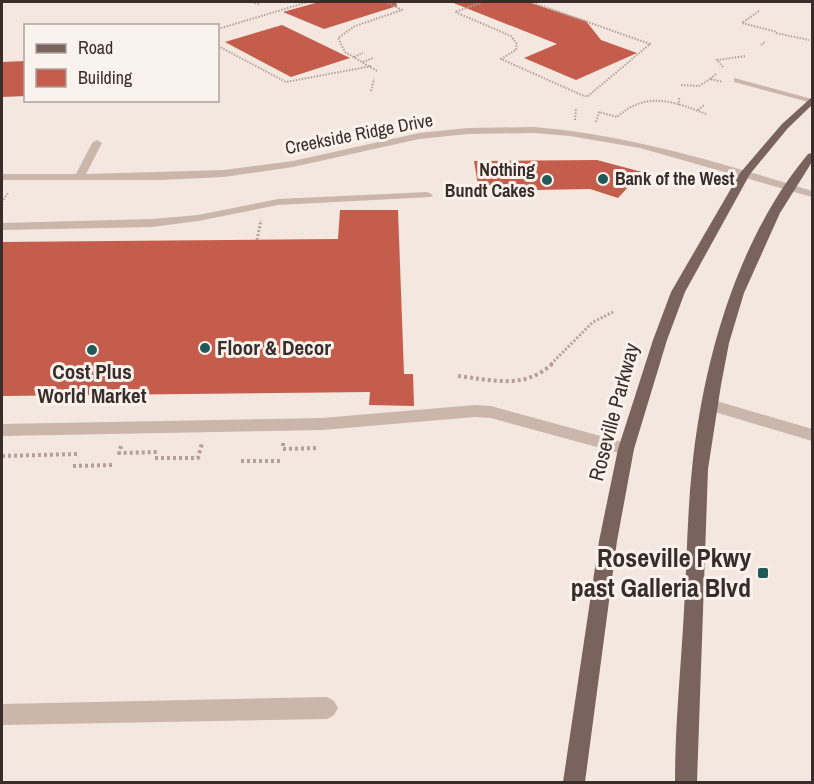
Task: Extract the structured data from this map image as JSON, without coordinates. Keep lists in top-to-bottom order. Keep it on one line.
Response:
{"streets":{"main road":["Roseville Parkway"],"street":["Creekside Ridge Drive"]},"crossings":[["Creekside Ridge Drive","Roseville Parkway"]],"places":{"other":["Bank of the West","Nothing Bundt Cakes","Floor & Decor","Cost Plus World Market"],"transit":["Roseville Pkwy past Galleria Blvd"]},"legend":["Road","Building"]}
